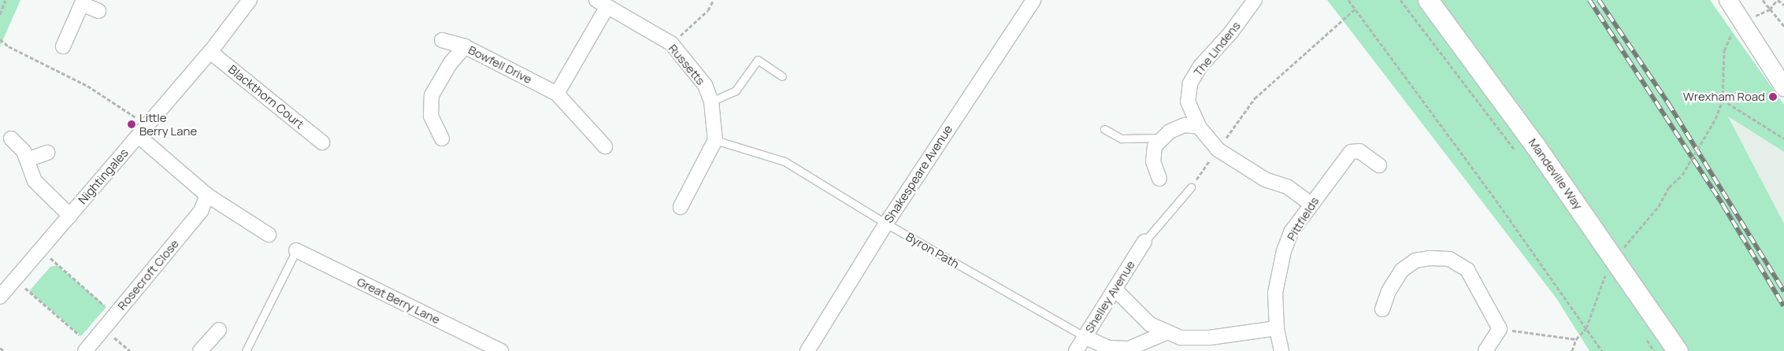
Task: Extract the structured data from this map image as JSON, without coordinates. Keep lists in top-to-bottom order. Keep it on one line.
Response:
{"streets":{"main road":["Mandeville Way"],"street":["The Lindens","Bowfell Drive","Russetts","Blackthorn Court","Shakespeare Avenue","Nightingales","Pittfields","Rosecroft Close","Shelley Avenue","Great Berry Lane"],"lane":["Byron Path"]},"crossings":[["The Lindens","Pittfields"],["Russetts","Byron Path"],["Blackthorn Court","Nightingales"],["Shakespeare Avenue","Byron Path"],["Byron Path","Shelley Avenue"]],"places":["Wrexham Road","Little Berry Lane"]}
